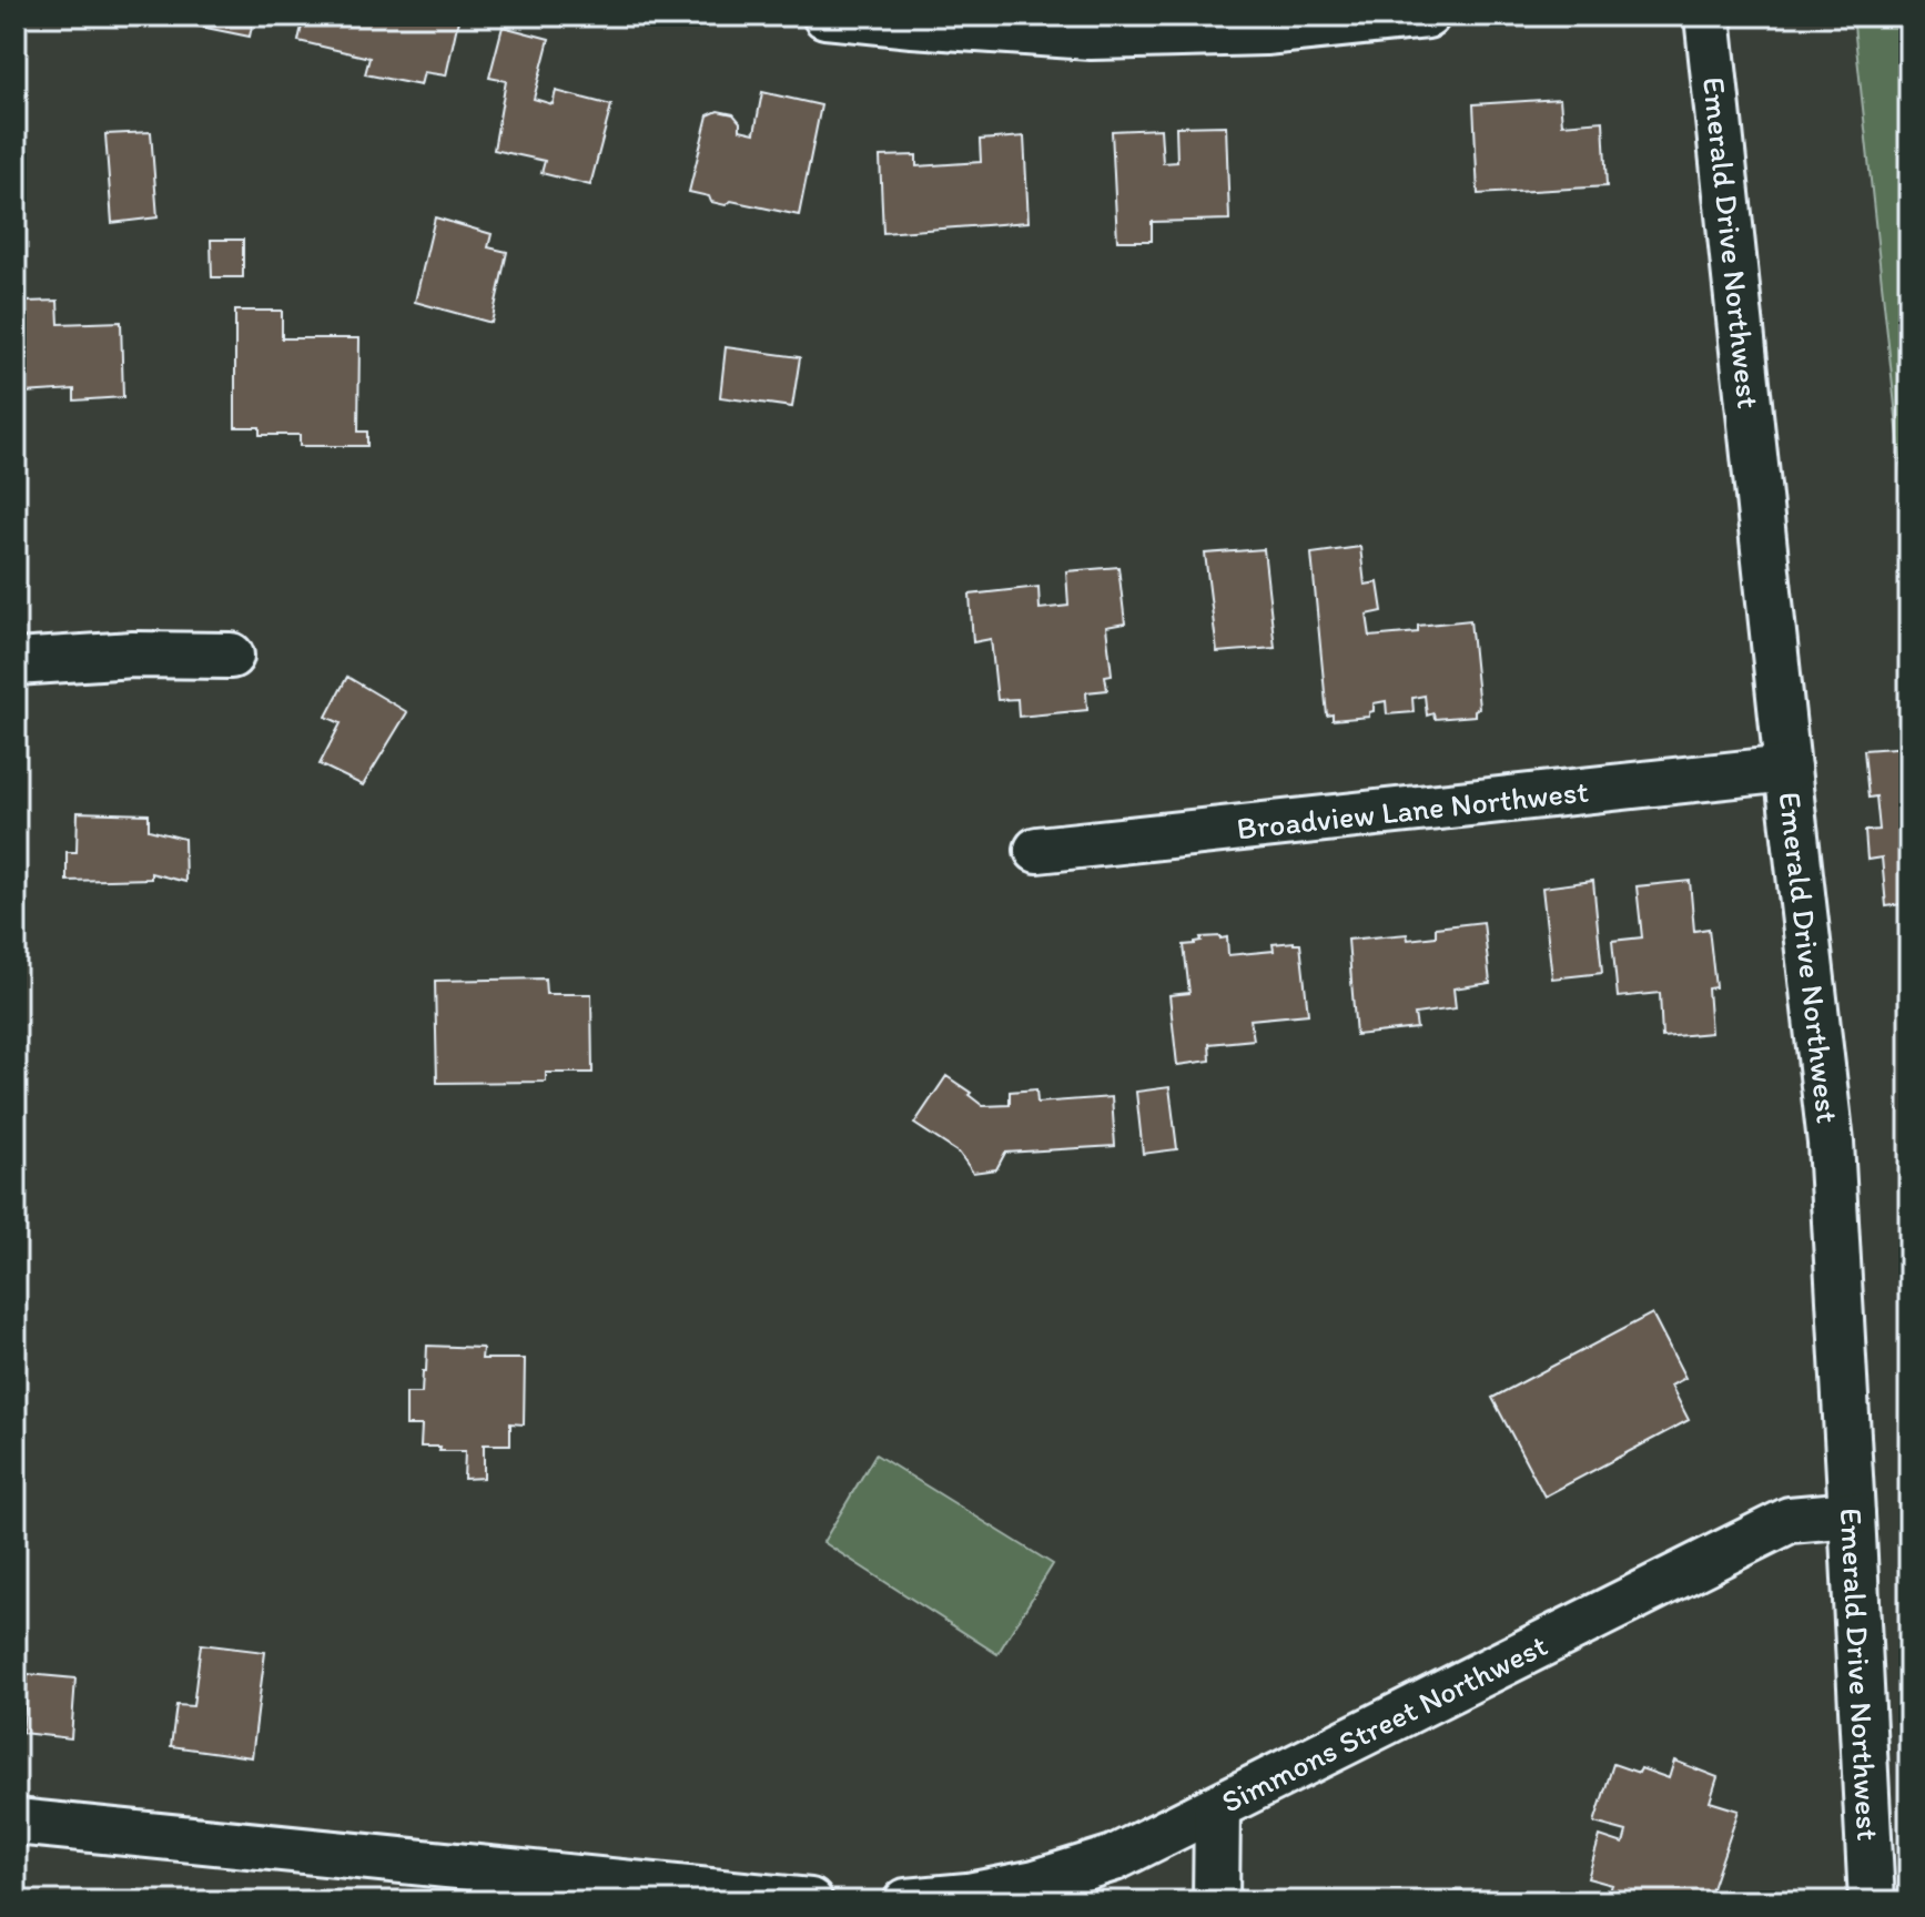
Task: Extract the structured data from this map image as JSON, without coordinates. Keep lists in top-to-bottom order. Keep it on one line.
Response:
{"streets":{"street":["Emerald Drive Northwest","Broadview Lane Northwest","Simmons Street Northwest"]},"crossings":[["Emerald Drive Northwest","Broadview Lane Northwest"],["Emerald Drive Northwest","Simmons Street Northwest"]]}
